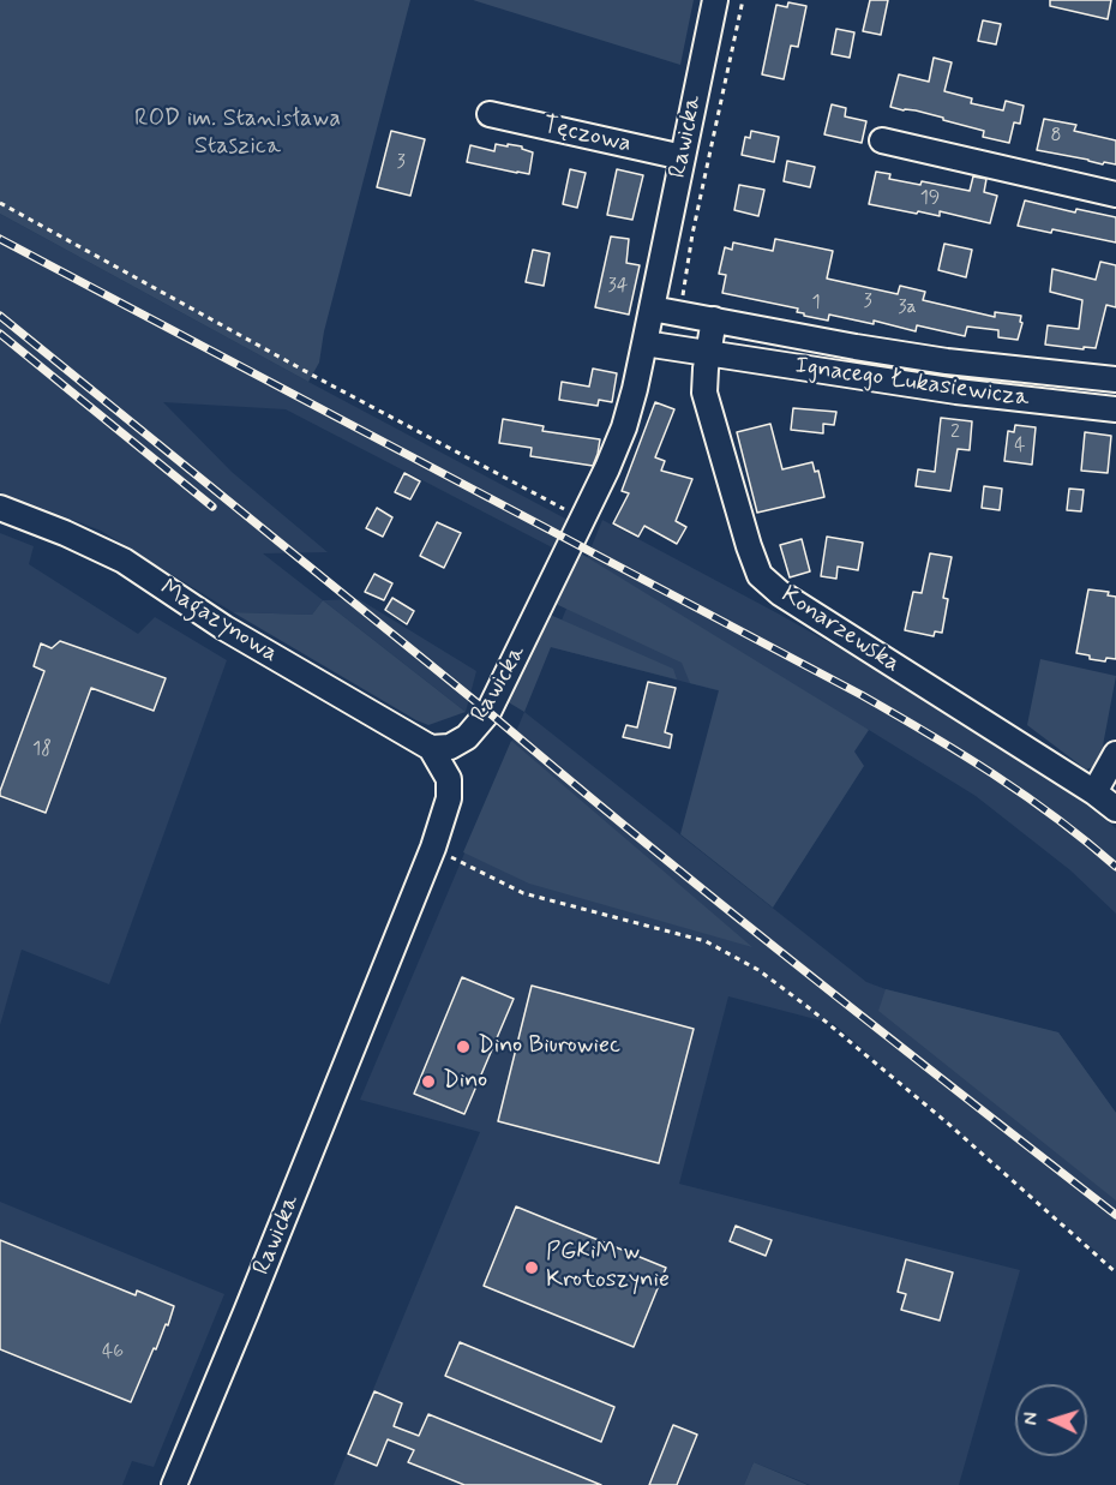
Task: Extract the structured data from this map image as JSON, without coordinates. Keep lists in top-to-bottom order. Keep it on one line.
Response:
{"streets":{"street":["Tęczowa","Rawicka","Ignacego Łukasiewicza","Magazynowa","Konarzewska"]},"crossings":[["Tęczowa","Rawicka"],["Rawicka","Ignacego Łukasiewicza"],["Rawicka","Magazynowa"],["Ignacego Łukasiewicza","Konarzewska"]],"parks":["ROD im. Stanisława Staszica"],"places":["Dino Biurowiec","Dino","PGKiM w Krotoszynie"],"house_numbers":["8","3","19","34","3","1","3a","2","4","18","46"],"north":"left"}
